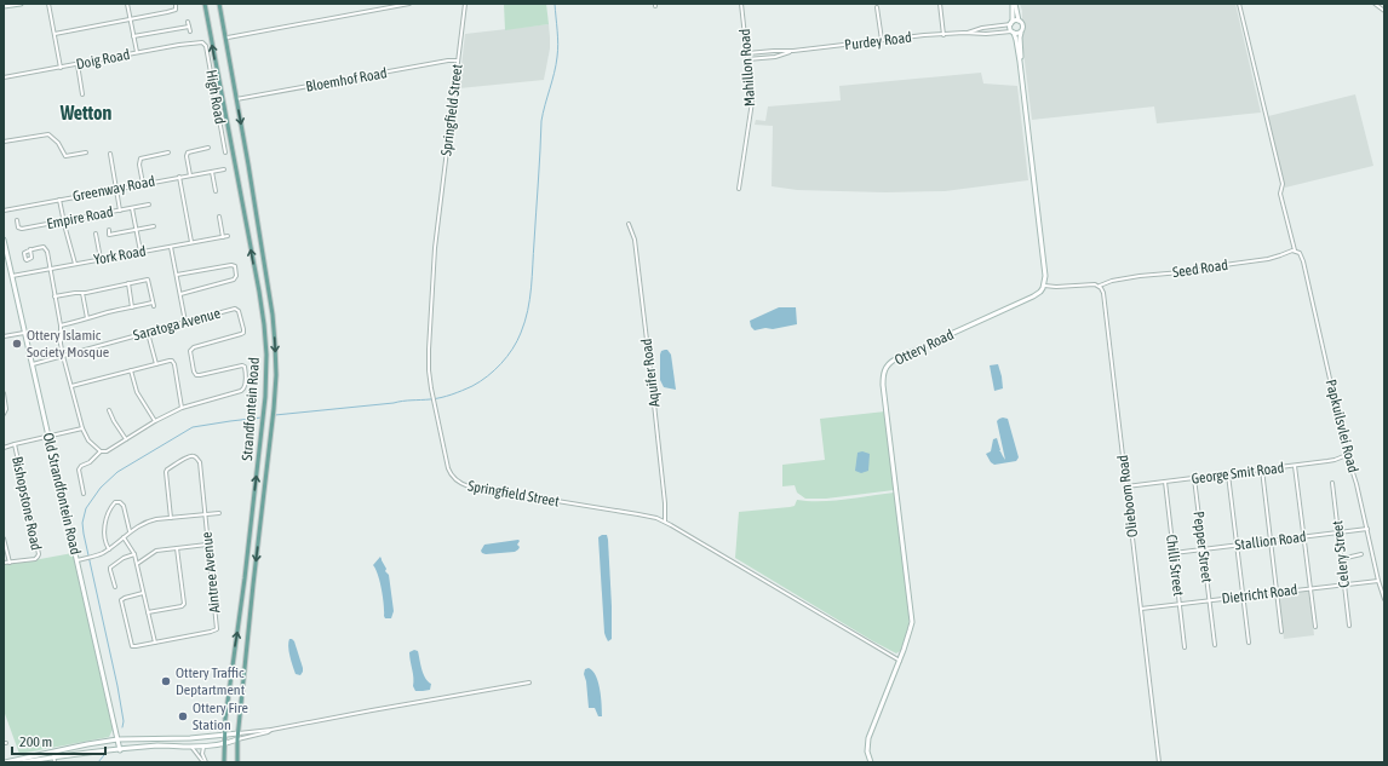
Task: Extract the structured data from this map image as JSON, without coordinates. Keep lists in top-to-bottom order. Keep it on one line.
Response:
{"streets":{"main road":["Strandfontein Road"],"street":["Purdey Road","Doig Road","Mahillon Road","Bloemhof Road","High Road","Springfield Street","Greenway Road","Empire Road","York Road","Seed Road","Saratoga Avenue","Ottery Road","Aquifer Road","Papkuilsvlei Road","George Smit Road","Old Strandfontein Road","Olieboom Road","Bishopstone Road","Stallion Road","Pepper Street","Celery Street","Chilli Street","Aintree Avenue","Dietricht Road"]},"crossings":[["Purdey Road","Mahillon Road"],["Doig Road","High Road"],["Bloemhof Road","Springfield Street"],["Bloemhof Road","Strandfontein Road"],["Springfield Street","Ottery Road"],["Springfield Street","Aquifer Road"],["York Road","Old Strandfontein Road"],["Seed Road","Papkuilsvlei Road"],["Seed Road","Olieboom Road"],["Saratoga Avenue","Old Strandfontein Road"],["Papkuilsvlei Road","George Smit Road"],["Papkuilsvlei Road","Stallion Road"],["Papkuilsvlei Road","Dietricht Road"],["George Smit Road","Olieboom Road"],["George Smit Road","Pepper Street"],["George Smit Road","Chilli Street"],["Olieboom Road","Dietricht Road"],["Stallion Road","Pepper Street"],["Stallion Road","Celery Street"],["Stallion Road","Chilli Street"],["Pepper Street","Dietricht Road"],["Celery Street","Dietricht Road"],["Chilli Street","Dietricht Road"]],"districts":["Wetton"],"places":["Ottery Islamic Society Mosque","Ottery Traffic Deptartment","Ottery Fire Station"],"scale_bar":"200 m"}
